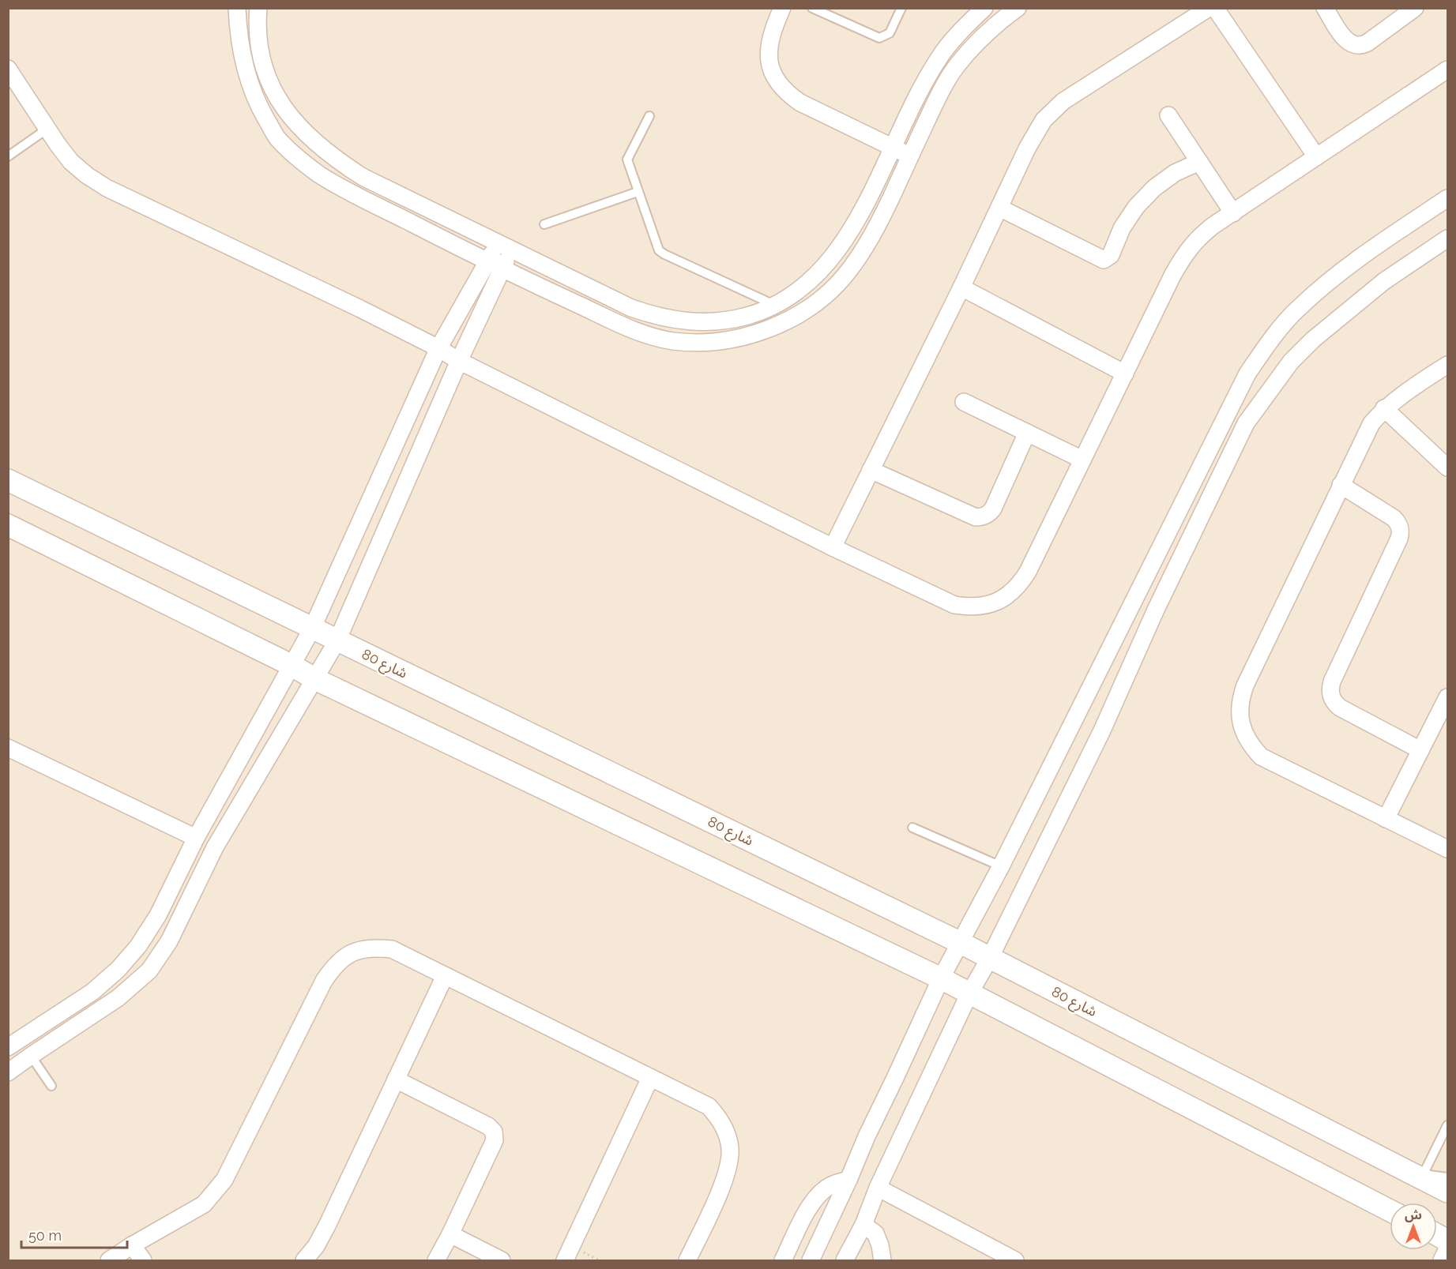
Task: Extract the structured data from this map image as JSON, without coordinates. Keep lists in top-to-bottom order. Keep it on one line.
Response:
{"streets":{"street":["شارع 80"]},"scale_bar":"50 m","north":"top"}
